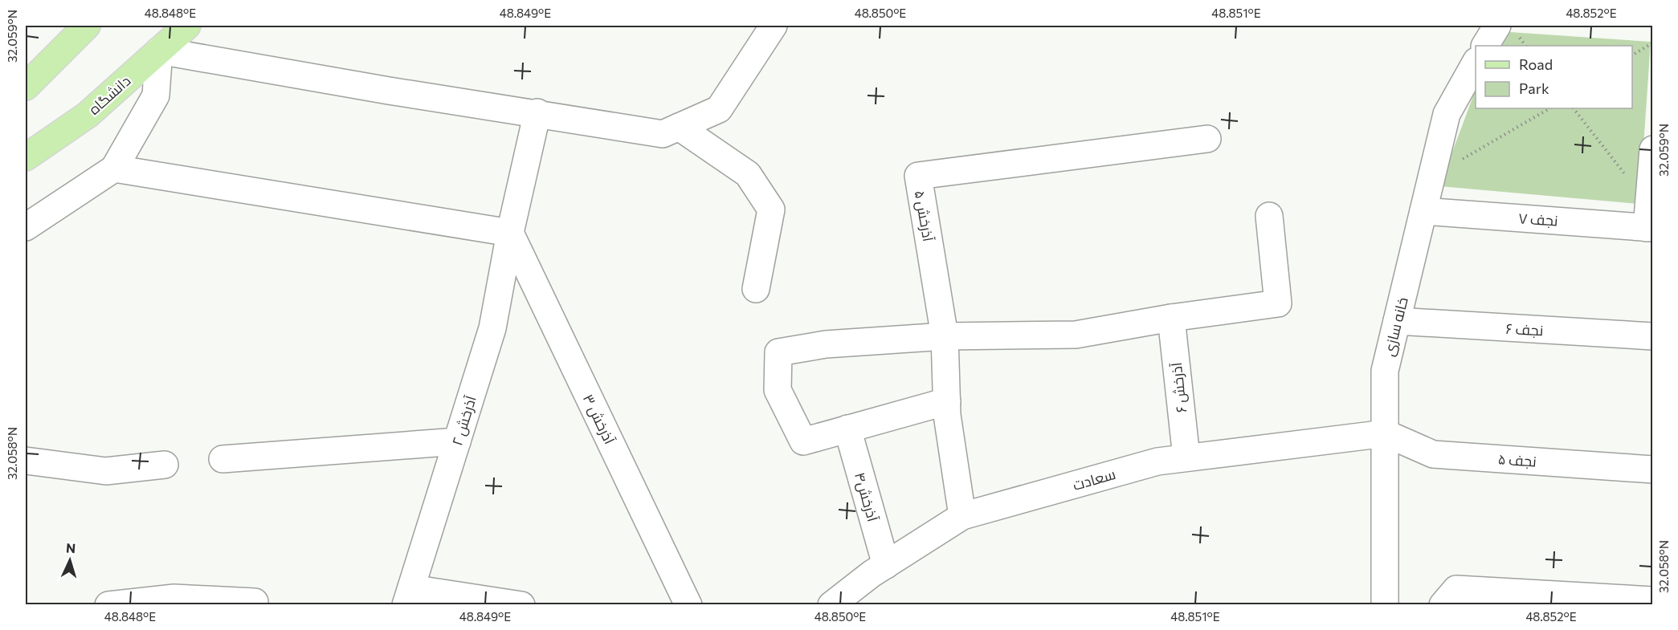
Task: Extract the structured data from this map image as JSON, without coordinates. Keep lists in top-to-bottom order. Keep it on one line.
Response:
{"streets":{"main road":["دانشگاه"],"street":["آذرخش ۵","نجف ۷","خانه سازی","نجف ۶","آذرخش ۶","آذرخش ۳","آذرخش ۲","نجف ۵","سعادت","آذرخش۴"]},"crossings":[["آذرخش ۵","سعادت"],["نجف ۷","خانه سازی"],["خانه سازی","نجف ۶"],["خانه سازی","نجف ۵"],["خانه سازی","سعادت"],["آذرخش ۶","سعادت"],["آذرخش ۳","آذرخش ۲"],["نجف ۵","سعادت"],["سعادت","آذرخش۴"]],"legend":["Road","Park"],"north":"top","coordinates":["48.848°E","48.849°E","48.850°E","48.851°E","48.852°E","32.059°N","32.058°N"]}
